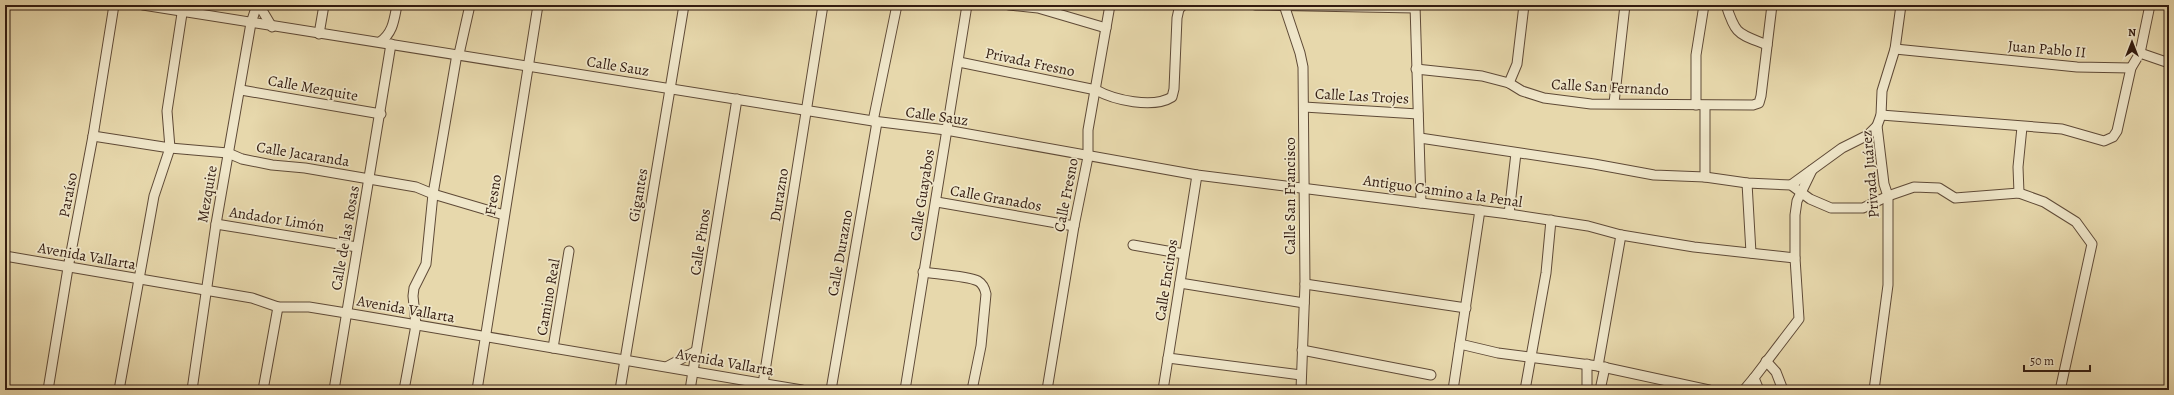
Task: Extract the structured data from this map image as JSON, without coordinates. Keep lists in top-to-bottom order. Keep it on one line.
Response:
{"streets":{"street":["Juan Pablo II","Privada Fresno","Calle Sauz","Calle San Fernando","Calle Mezquite","Calle Las Trojes","Calle Jacaranda","Privada Juárez","Antiguo Camino a la Penal","Mezquite","Paraíso","Fresno","Gigantes","Durazno","Calle Guayabos","Calle Fresno","Calle San Francisco","Calle Granados","Andador Limón","Calle de las Rosas","Calle Pinos","Calle Durazno","Avenida Vallarta","Calle Encinos","Camino Real"]},"crossings":[["Juan Pablo II","Privada Juárez"],["Privada Fresno","Calle Guayabos"],["Privada Fresno","Calle Fresno"],["Calle Sauz","Antiguo Camino a la Penal"],["Calle Sauz","Mezquite"],["Calle Sauz","Fresno"],["Calle Sauz","Gigantes"],["Calle Sauz","Durazno"],["Calle Sauz","Calle Guayabos"],["Calle Sauz","Calle Fresno"],["Calle Sauz","Calle de las Rosas"],["Calle Sauz","Calle Pinos"],["Calle Sauz","Calle Durazno"],["Calle Mezquite","Mezquite"],["Calle Mezquite","Calle de las Rosas"],["Calle Las Trojes","Calle San Francisco"],["Calle Jacaranda","Mezquite"],["Calle Jacaranda","Paraíso"],["Calle Jacaranda","Fresno"],["Calle Jacaranda","Calle de las Rosas"],["Antiguo Camino a la Penal","Calle Fresno"],["Antiguo Camino a la Penal","Calle San Francisco"],["Antiguo Camino a la Penal","Calle Encinos"],["Mezquite","Andador Limón"],["Mezquite","Avenida Vallarta"],["Paraíso","Avenida Vallarta"],["Fresno","Avenida Vallarta"],["Gigantes","Avenida Vallarta"],["Durazno","Avenida Vallarta"],["Calle Guayabos","Calle Granados"],["Calle Fresno","Calle Granados"],["Andador Limón","Calle de las Rosas"],["Calle de las Rosas","Avenida Vallarta"],["Calle Pinos","Avenida Vallarta"],["Avenida Vallarta","Camino Real"]],"scale_bar":"50 m","north":"top"}
